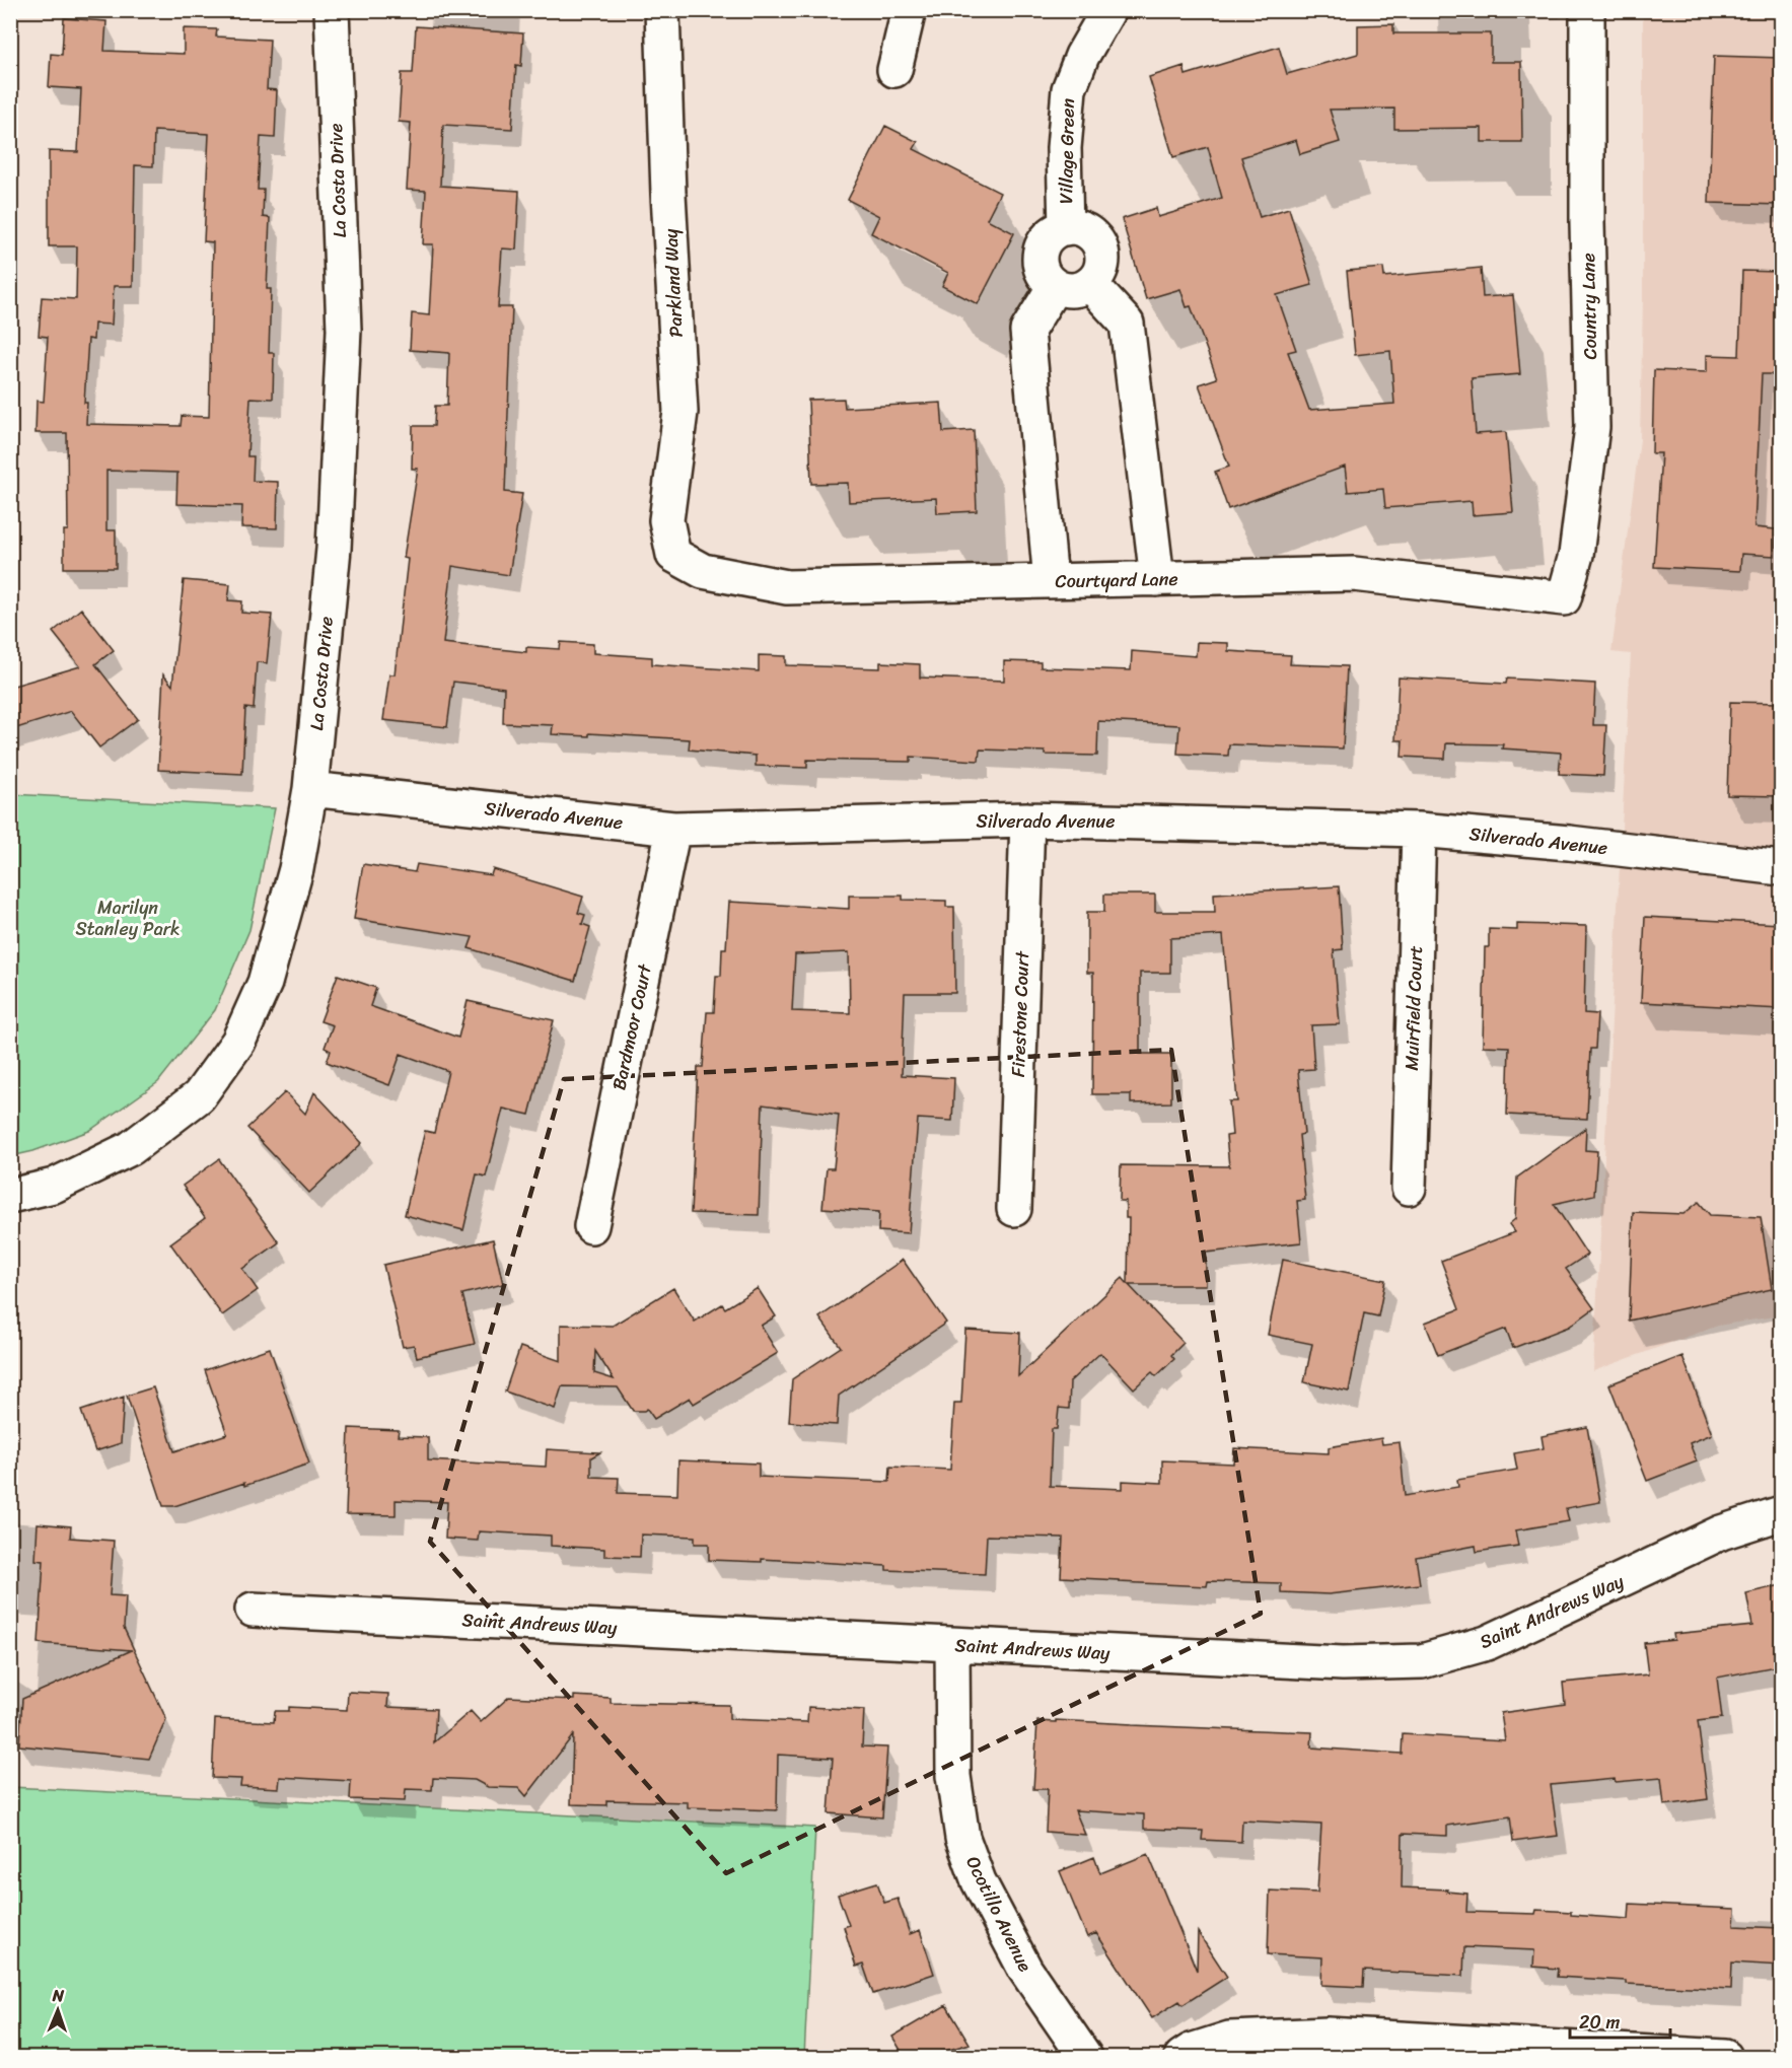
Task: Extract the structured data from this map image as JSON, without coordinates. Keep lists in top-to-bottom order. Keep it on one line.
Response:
{"streets":{"street":["Village Green","La Costa Drive","Parkland Way","Country Lane","Courtyard Lane","Silverado Avenue","Muirfield Court","Firestone Court","Bardmoor Court","Saint Andrews Way","Ocotillo Avenue"]},"crossings":[["La Costa Drive","Silverado Avenue"],["Parkland Way","Courtyard Lane"],["Country Lane","Courtyard Lane"],["Silverado Avenue","Muirfield Court"],["Silverado Avenue","Firestone Court"],["Silverado Avenue","Bardmoor Court"],["Saint Andrews Way","Ocotillo Avenue"]],"parks":["Marilyn Stanley Park"],"scale_bar":"20 m","north":"top"}
